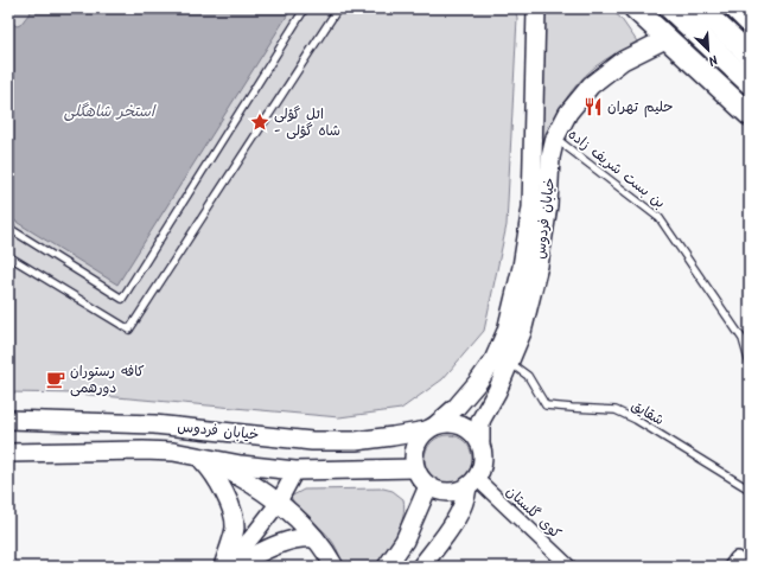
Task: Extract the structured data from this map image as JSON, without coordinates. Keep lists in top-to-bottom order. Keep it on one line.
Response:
{"streets":{"main road":["خیابان فردوس"],"street":["کوی گلستان"],"lane":["بن بست شریف زاده","شقایق"]},"crossings":[["بن بست شریف زاده","خیابان فردوس"],["خیابان فردوس","شقایق"],["خیابان فردوس","کوی گلستان"]],"water":["استخر شاهگلی"],"places":{"restaurant":["حلیم تهران"],"place":["ائل گؤلی - شاه گؤلی"],"cafe":["کافه رستوران دورهمی"]},"north":"bottom right"}
